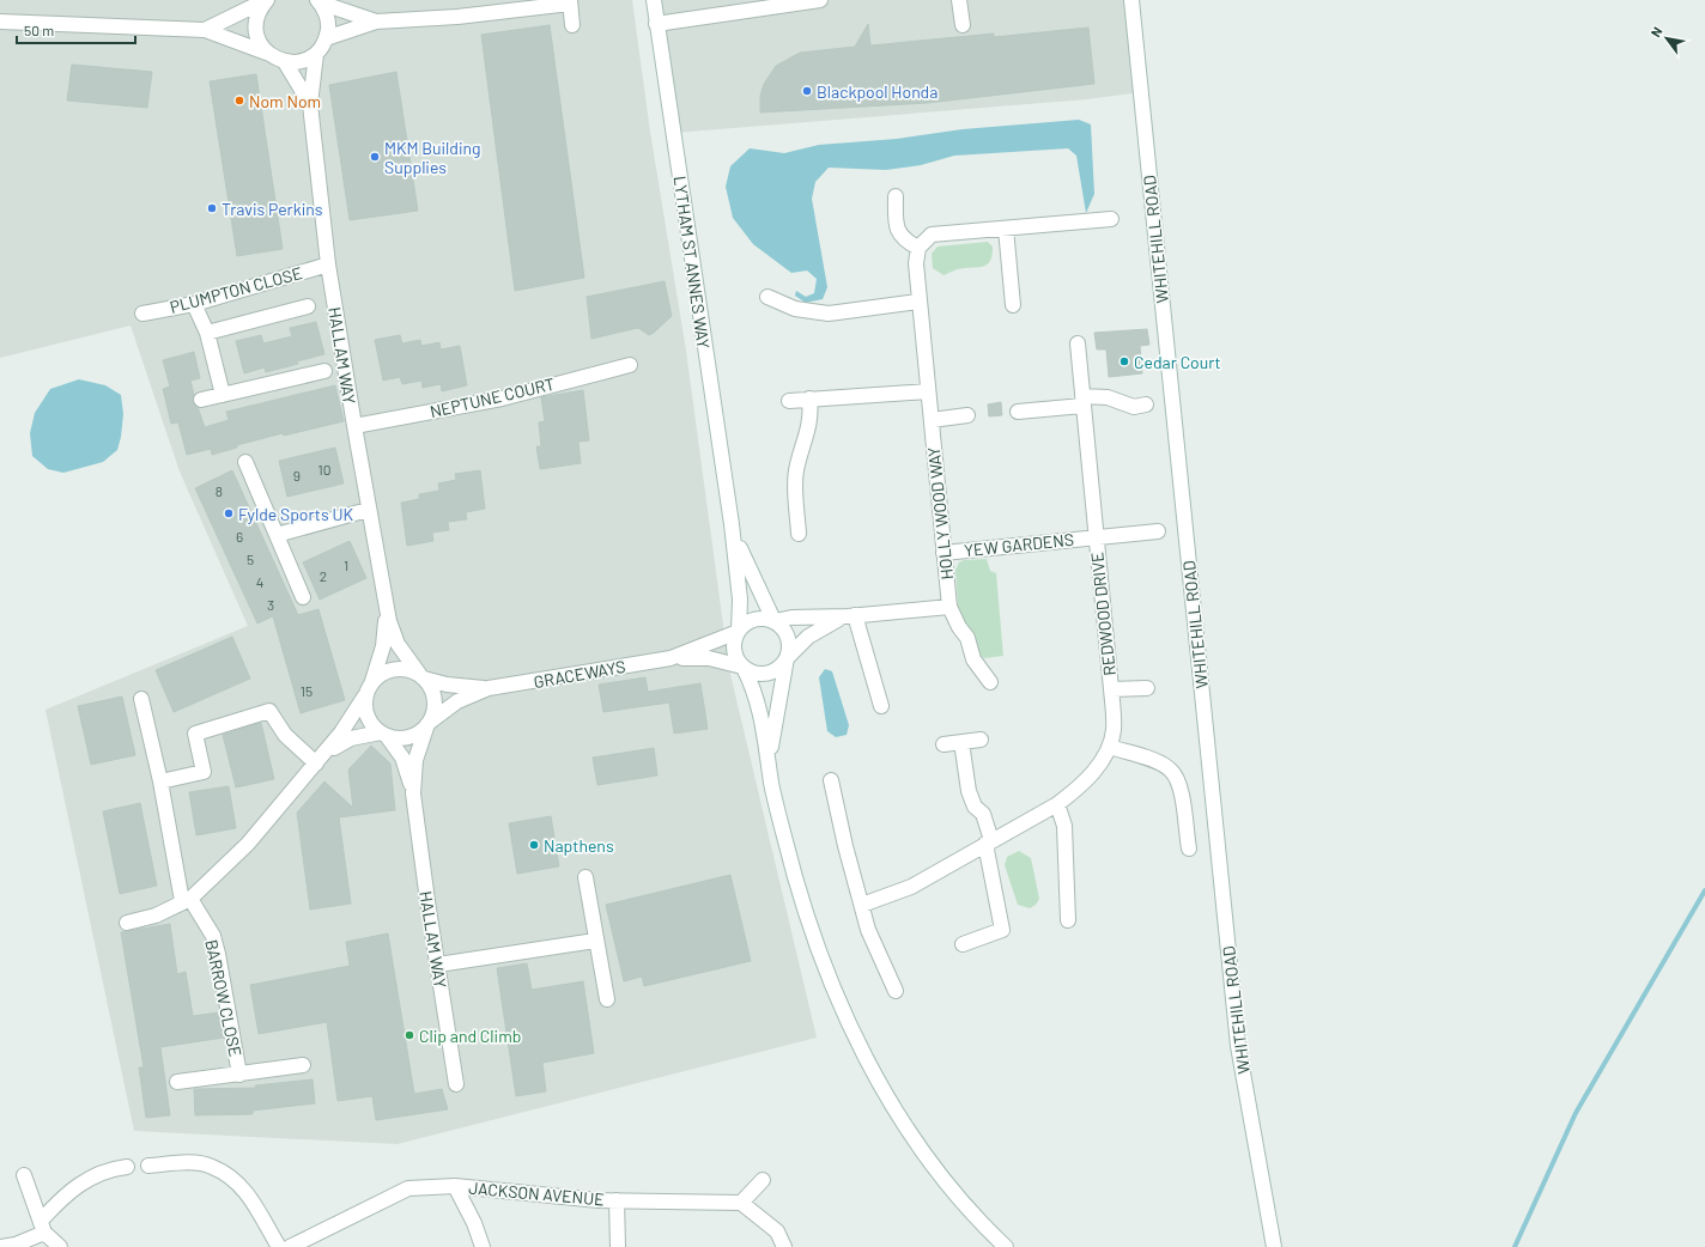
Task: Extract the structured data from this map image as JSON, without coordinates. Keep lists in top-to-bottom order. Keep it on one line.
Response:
{"streets":{"street":["WHITEHILL ROAD","LYTHAM ST ANNES WAY","PLUMPTON CLOSE","HALLAM WAY","NEPTUNE COURT","HOLLY WOOD WAY","YEW GARDENS","REDWOOD DRIVE","GRACEWAYS","BARROW CLOSE","JACKSON AVENUE"]},"crossings":[["LYTHAM ST ANNES WAY","GRACEWAYS"],["PLUMPTON CLOSE","HALLAM WAY"],["HALLAM WAY","NEPTUNE COURT"],["HALLAM WAY","GRACEWAYS"],["HOLLY WOOD WAY","YEW GARDENS"],["YEW GARDENS","REDWOOD DRIVE"]],"places":["Blackpool Honda","Nom Nom","MKM Building Supplies","Travis Perkins","Cedar Court","Fylde Sports UK","Napthens","Clip and Climb"],"house_numbers":["10","9","8","6","5","1","2","4","3","15"],"scale_bar":"50 m","north":"top left"}
